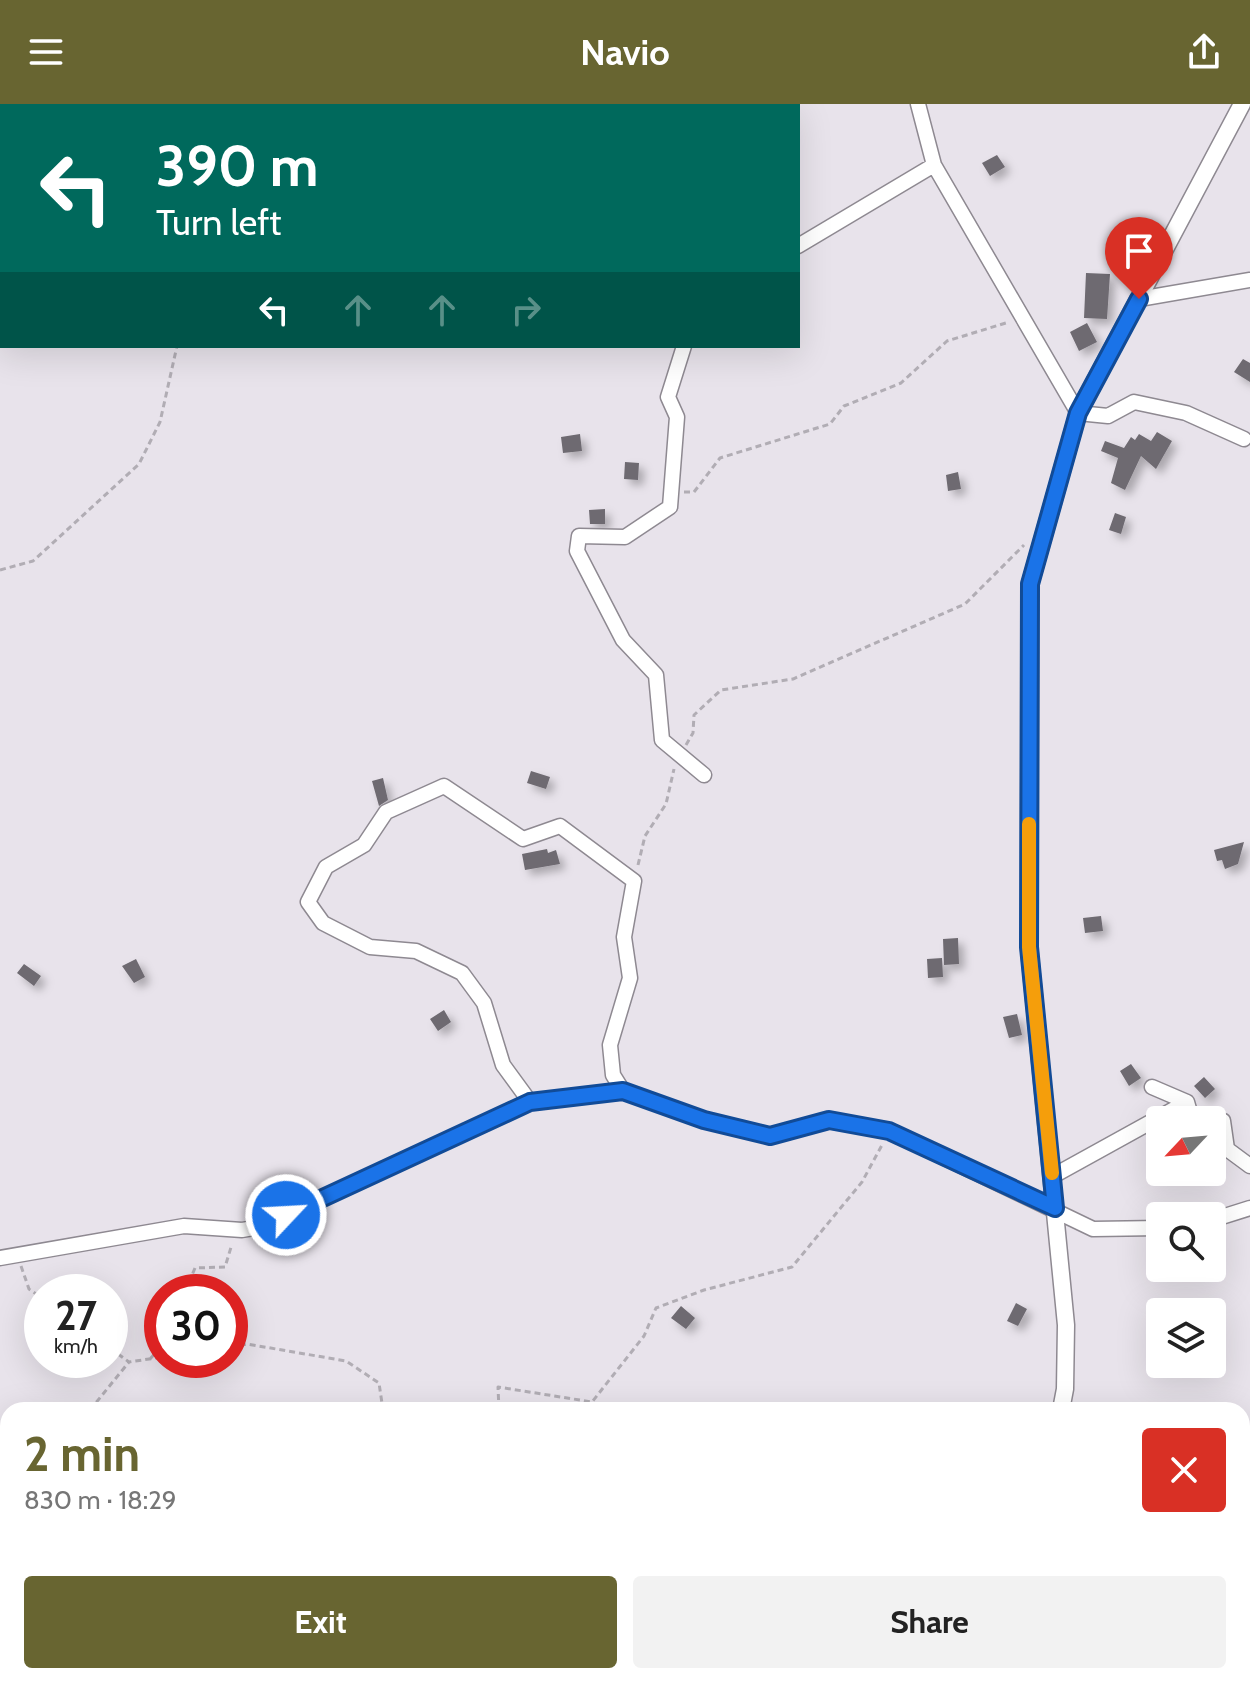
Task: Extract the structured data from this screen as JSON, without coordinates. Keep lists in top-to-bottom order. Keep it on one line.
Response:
{"north":"bottom left","page":{"header":"Navio","turn":["390 m","Turn left"],"speed":"27 km/h","limit":"30","heading":["2 min","830 m · 18:29"],"buttons":["Exit","Share"]}}
